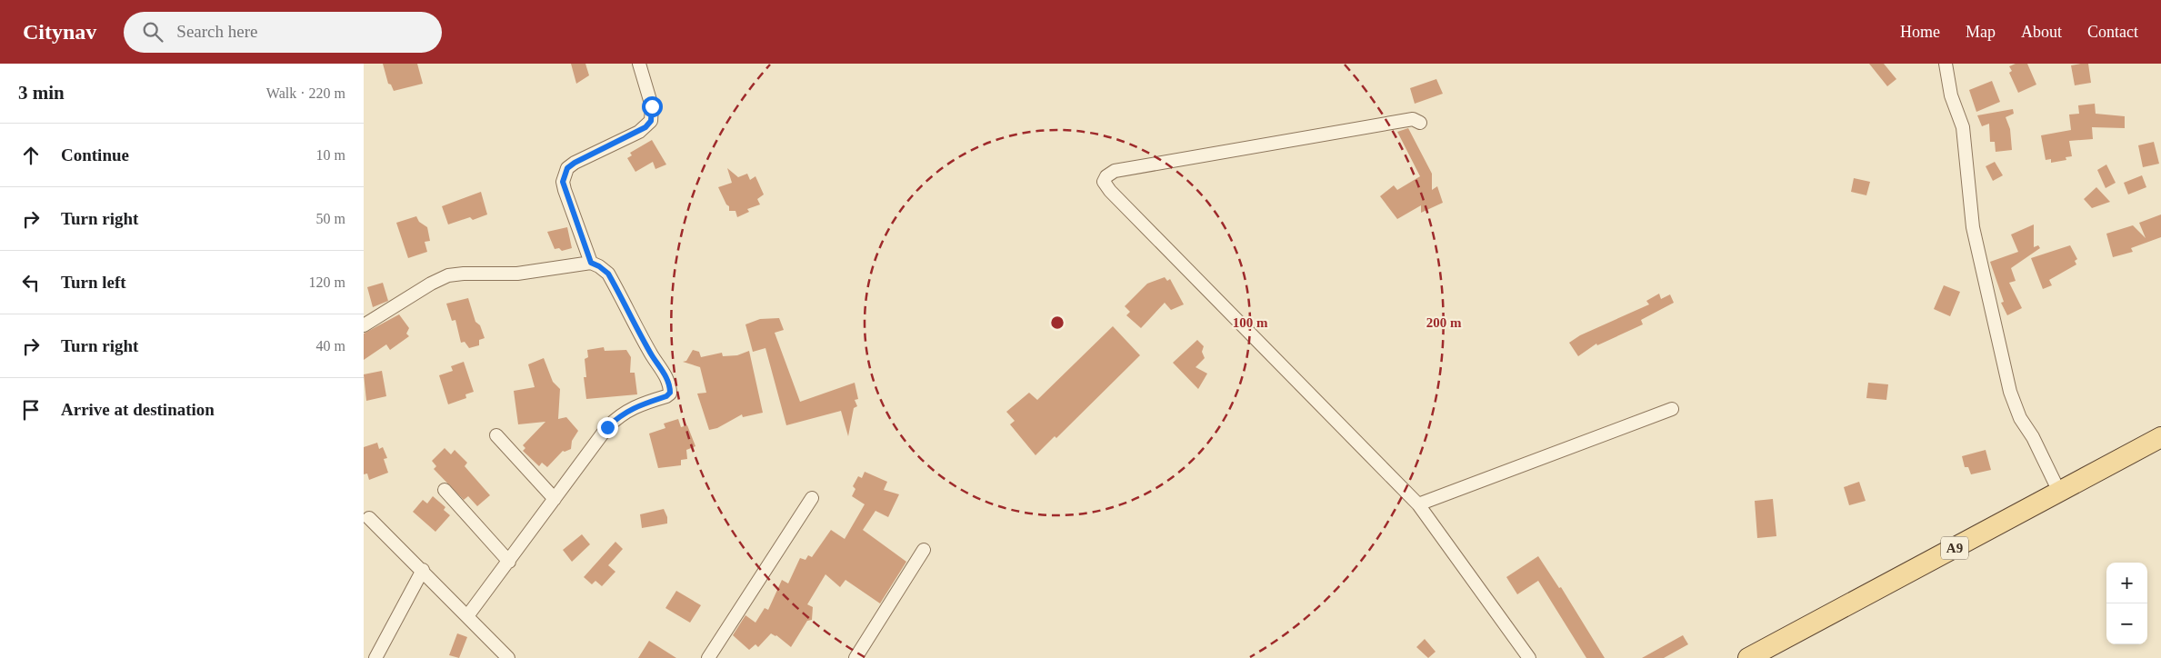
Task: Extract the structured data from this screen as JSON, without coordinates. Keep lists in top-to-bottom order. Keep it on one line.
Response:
{"streets":{"main road":["A9"]},"page":{"header":"Citynav","search":"Search here","nav":["Home","Map","About","Contact"],"heading":["3 min","Walk · 220 m"],"list":[["Continue","10 m"],["Turn right","50 m"],["Turn left","120 m"],["Turn right","40 m"],"Arrive at destination"],"map_buttons":["+","−"]},"rings":["100 m","200 m"]}
